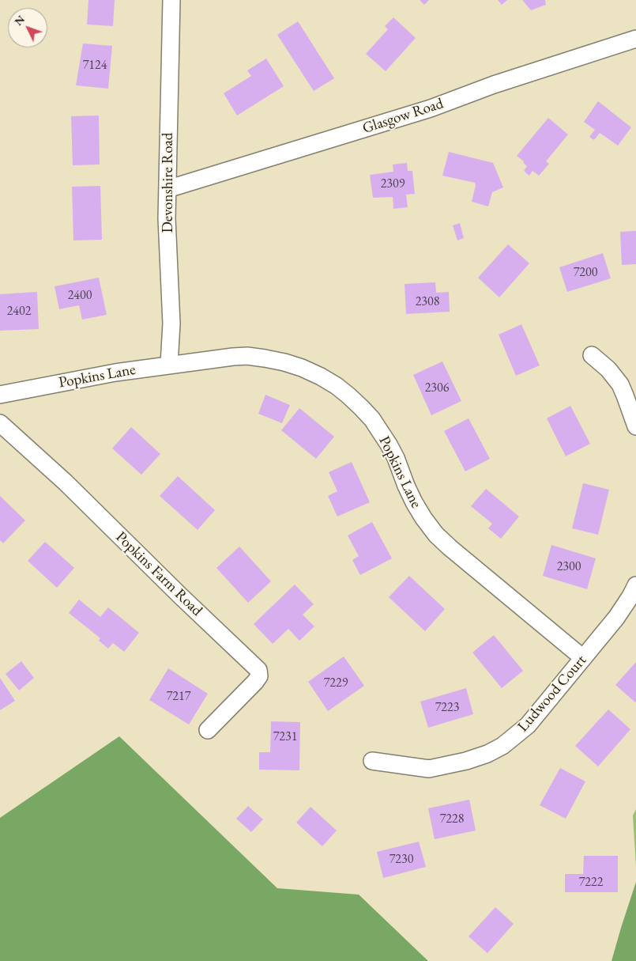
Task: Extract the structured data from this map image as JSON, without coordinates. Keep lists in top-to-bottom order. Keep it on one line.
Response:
{"streets":{"street":["Glasgow Road","Devonshire Road","Popkins Lane","Popkins Farm Road","Ludwood Court"]},"crossings":[["Glasgow Road","Devonshire Road"],["Devonshire Road","Popkins Lane"],["Popkins Lane","Ludwood Court"]],"house_numbers":["7124","2309","7200","2400","2308","2402","2306","2300","7229","7217","7223","7231","7228","7230","7222"],"north":"top left"}
